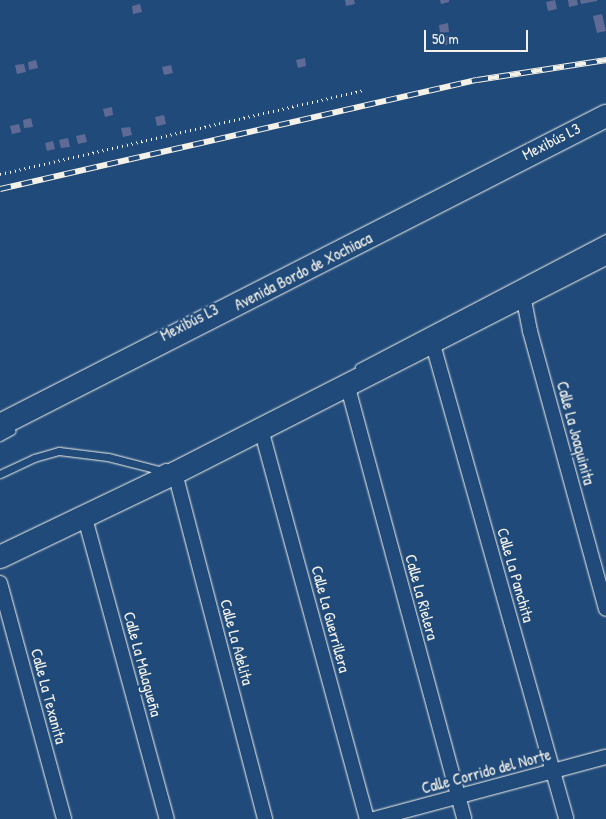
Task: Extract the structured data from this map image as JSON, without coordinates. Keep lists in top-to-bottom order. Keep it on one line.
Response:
{"streets":{"main road":["Avenida Bordo de Xochiaca"],"street":["Calle La Joaquinita","Calle La Panchita","Calle La Rielera","Calle La Guerrillera","Calle La Adelita","Calle La Malagueña","Calle La Texanita","Calle Corrido del Norte"],"lane":["Mexibús L3"]},"crossings":[["Calle La Panchita","Calle Corrido del Norte"],["Calle La Rielera","Calle Corrido del Norte"]],"scale_bar":"50 m"}
